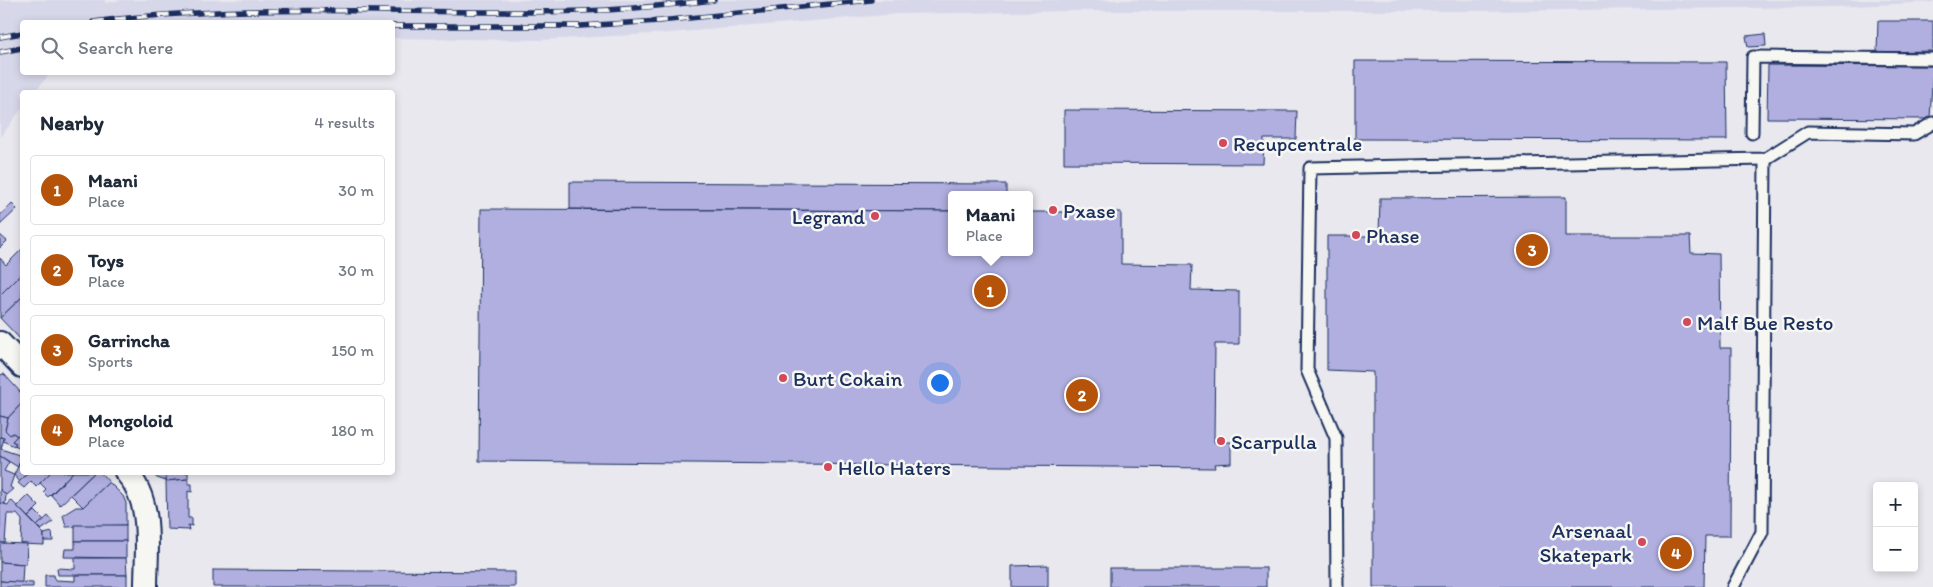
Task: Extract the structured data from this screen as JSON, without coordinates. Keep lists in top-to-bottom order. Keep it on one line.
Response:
{"places":["Recupcentrale","Pxase","Legrand","Phase","Malf Bue Resto","Burt Cokain","Scarpulla","Hello Haters","Arsenaal Skatepark"],"page":{"search":"Search here","heading":["Nearby","4 results"],"list":[{"mark":"1","name":"Maani","note":"Place","value":"30 m"},{"mark":"2","name":"Toys","note":"Place","value":"30 m"},{"mark":"3","name":"Garrincha","note":"Sports","value":"150 m"},{"mark":"4","name":"Mongoloid","note":"Place","value":"180 m"}],"popup":["Maani","Place"],"pins":["3","1","2","4"],"map_buttons":["+","−"]}}
